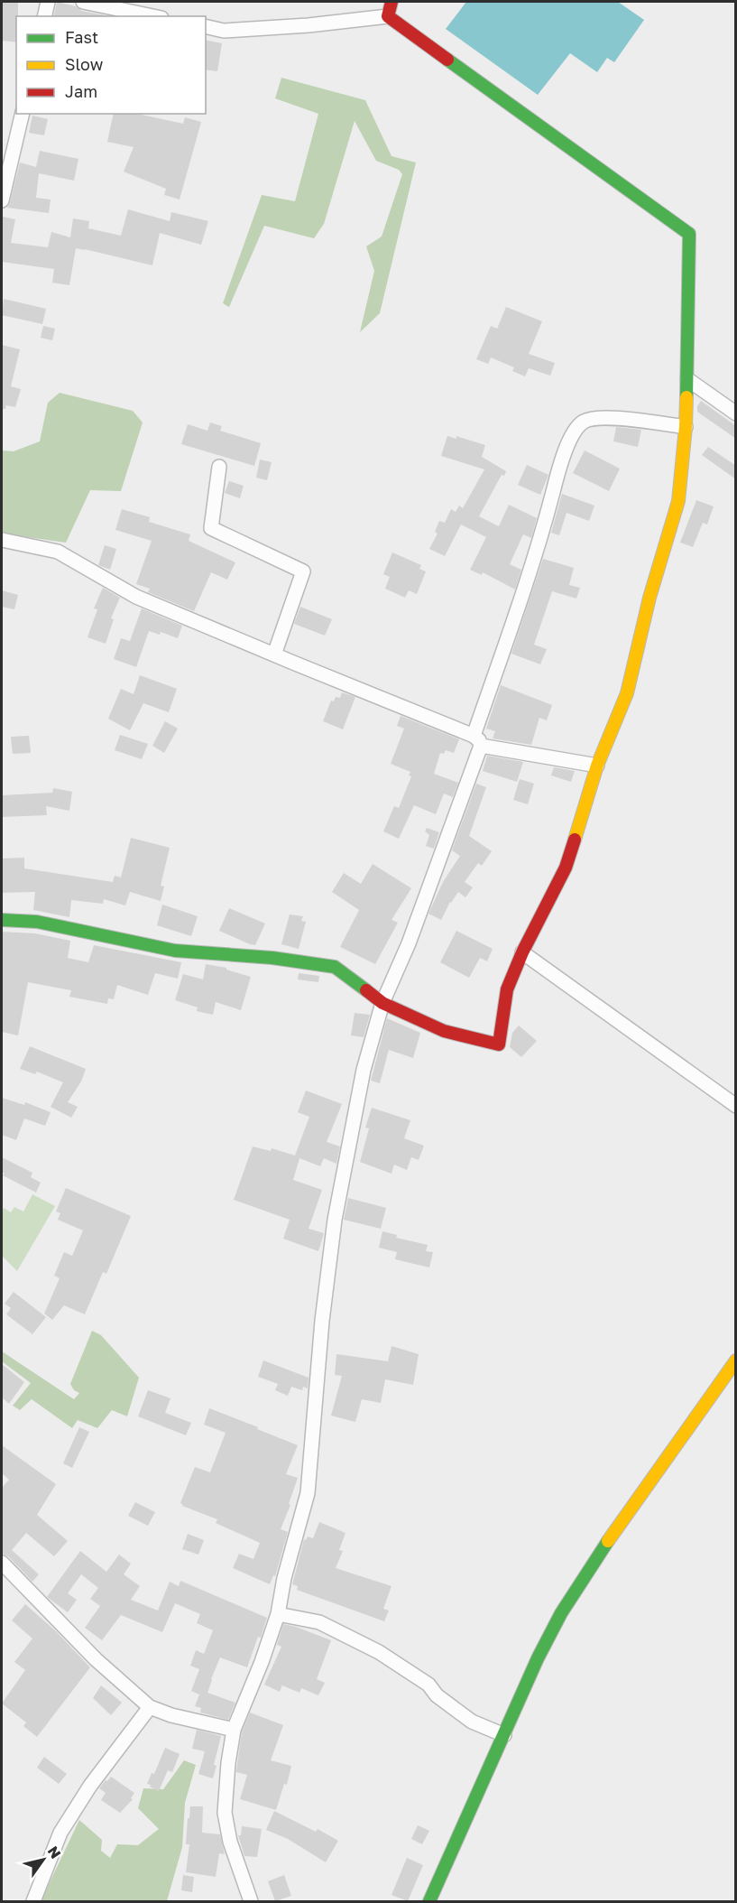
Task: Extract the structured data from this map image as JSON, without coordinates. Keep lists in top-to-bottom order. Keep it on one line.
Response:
{"legend":["Fast","Slow","Jam"],"north":"top right"}
